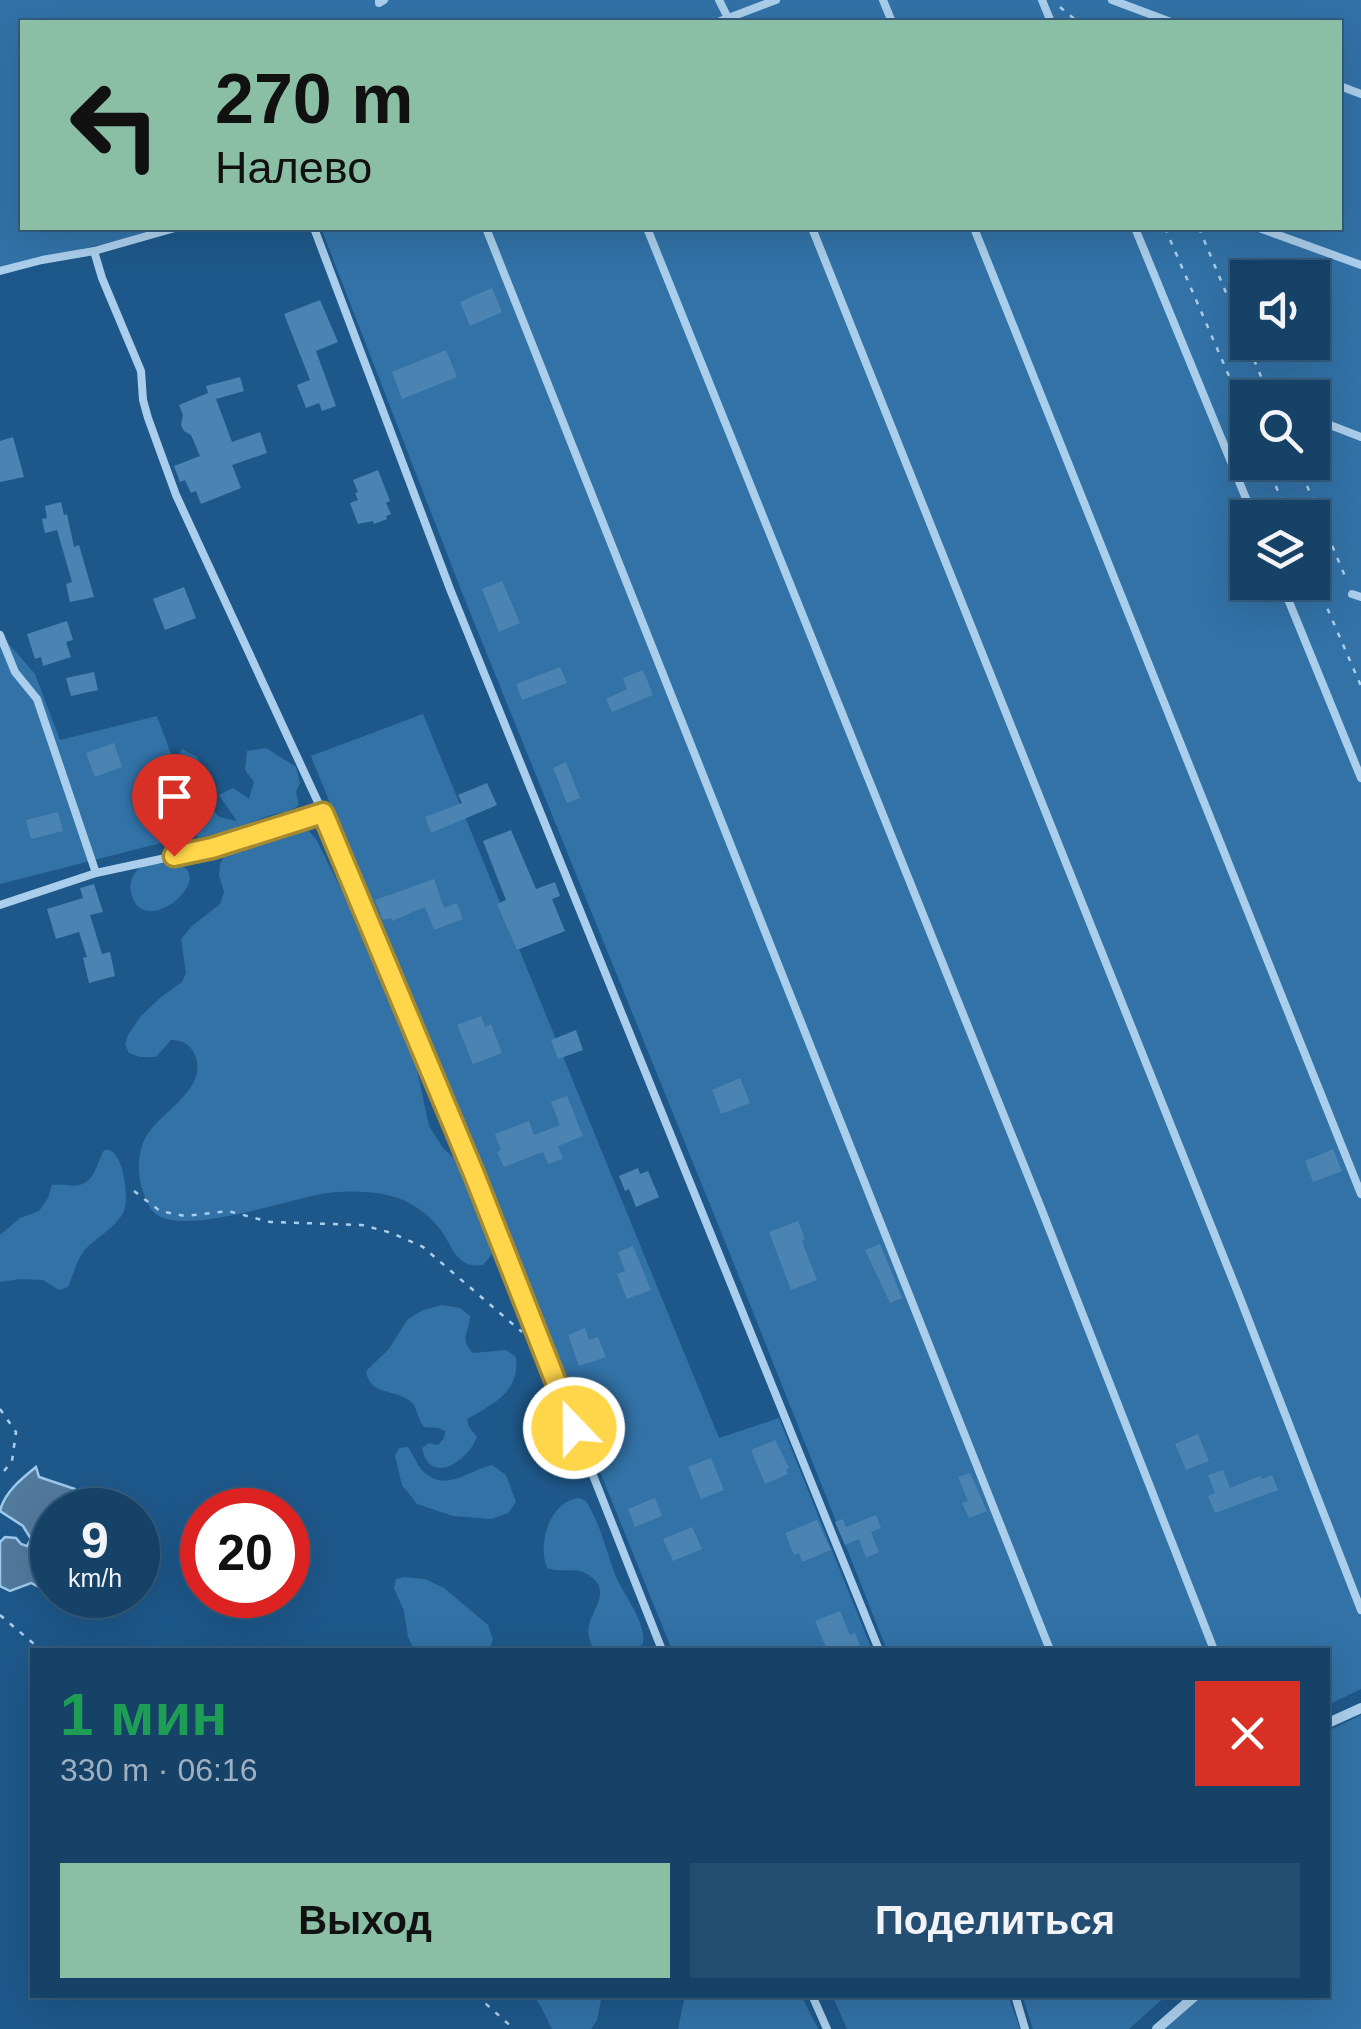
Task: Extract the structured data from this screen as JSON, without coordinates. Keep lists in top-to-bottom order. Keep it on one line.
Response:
{"page":{"turn":["270 m","Налево"],"speed":"9 km/h","limit":"20","heading":["1 мин","330 m · 06:16"],"buttons":["Выход","Поделиться"]}}
